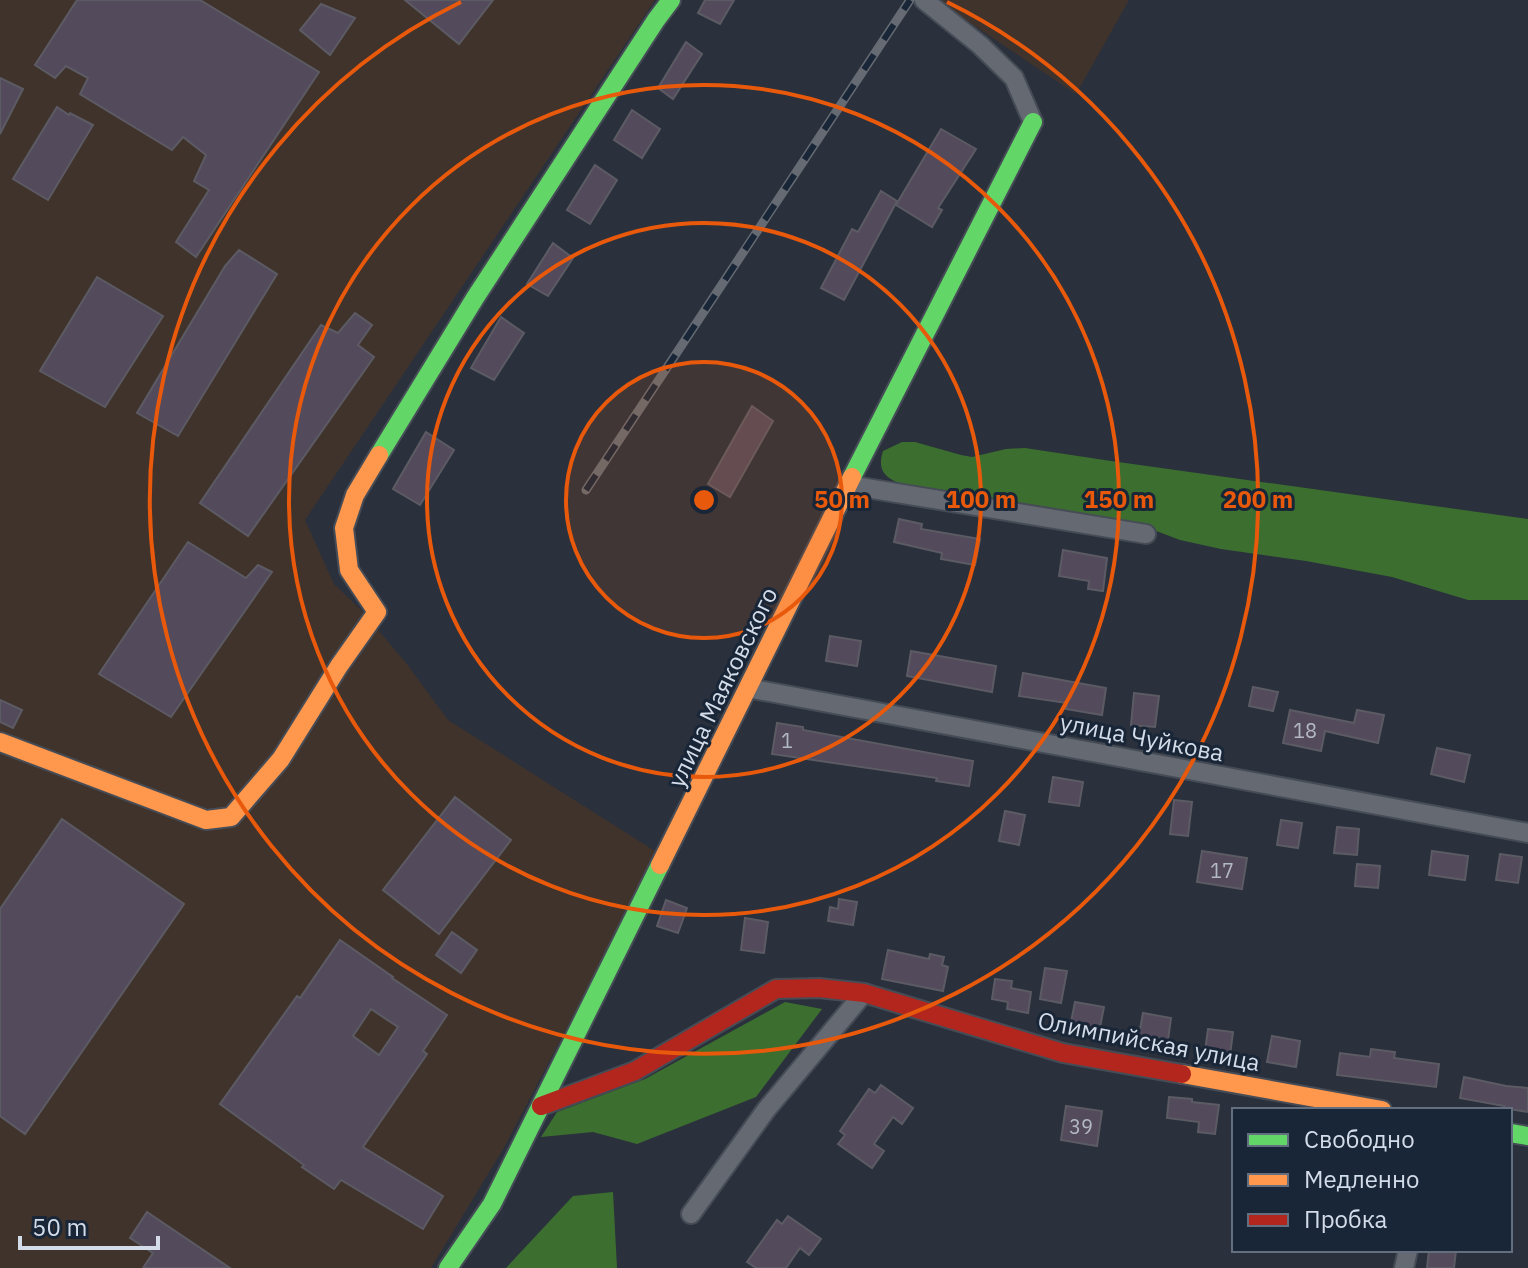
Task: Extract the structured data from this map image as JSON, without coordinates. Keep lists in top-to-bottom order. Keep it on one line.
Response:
{"streets":{"street":["улица Маяковского","улица Чуйкова","Олимпийская улица"]},"crossings":[["улица Маяковского","улица Чуйкова"],["улица Маяковского","Олимпийская улица"]],"house_numbers":["18","1","17","39"],"legend":["Свободно","Медленно","Пробка"],"scale_bar":"50 m","rings":["50 m","100 m","150 m","200 m"]}
